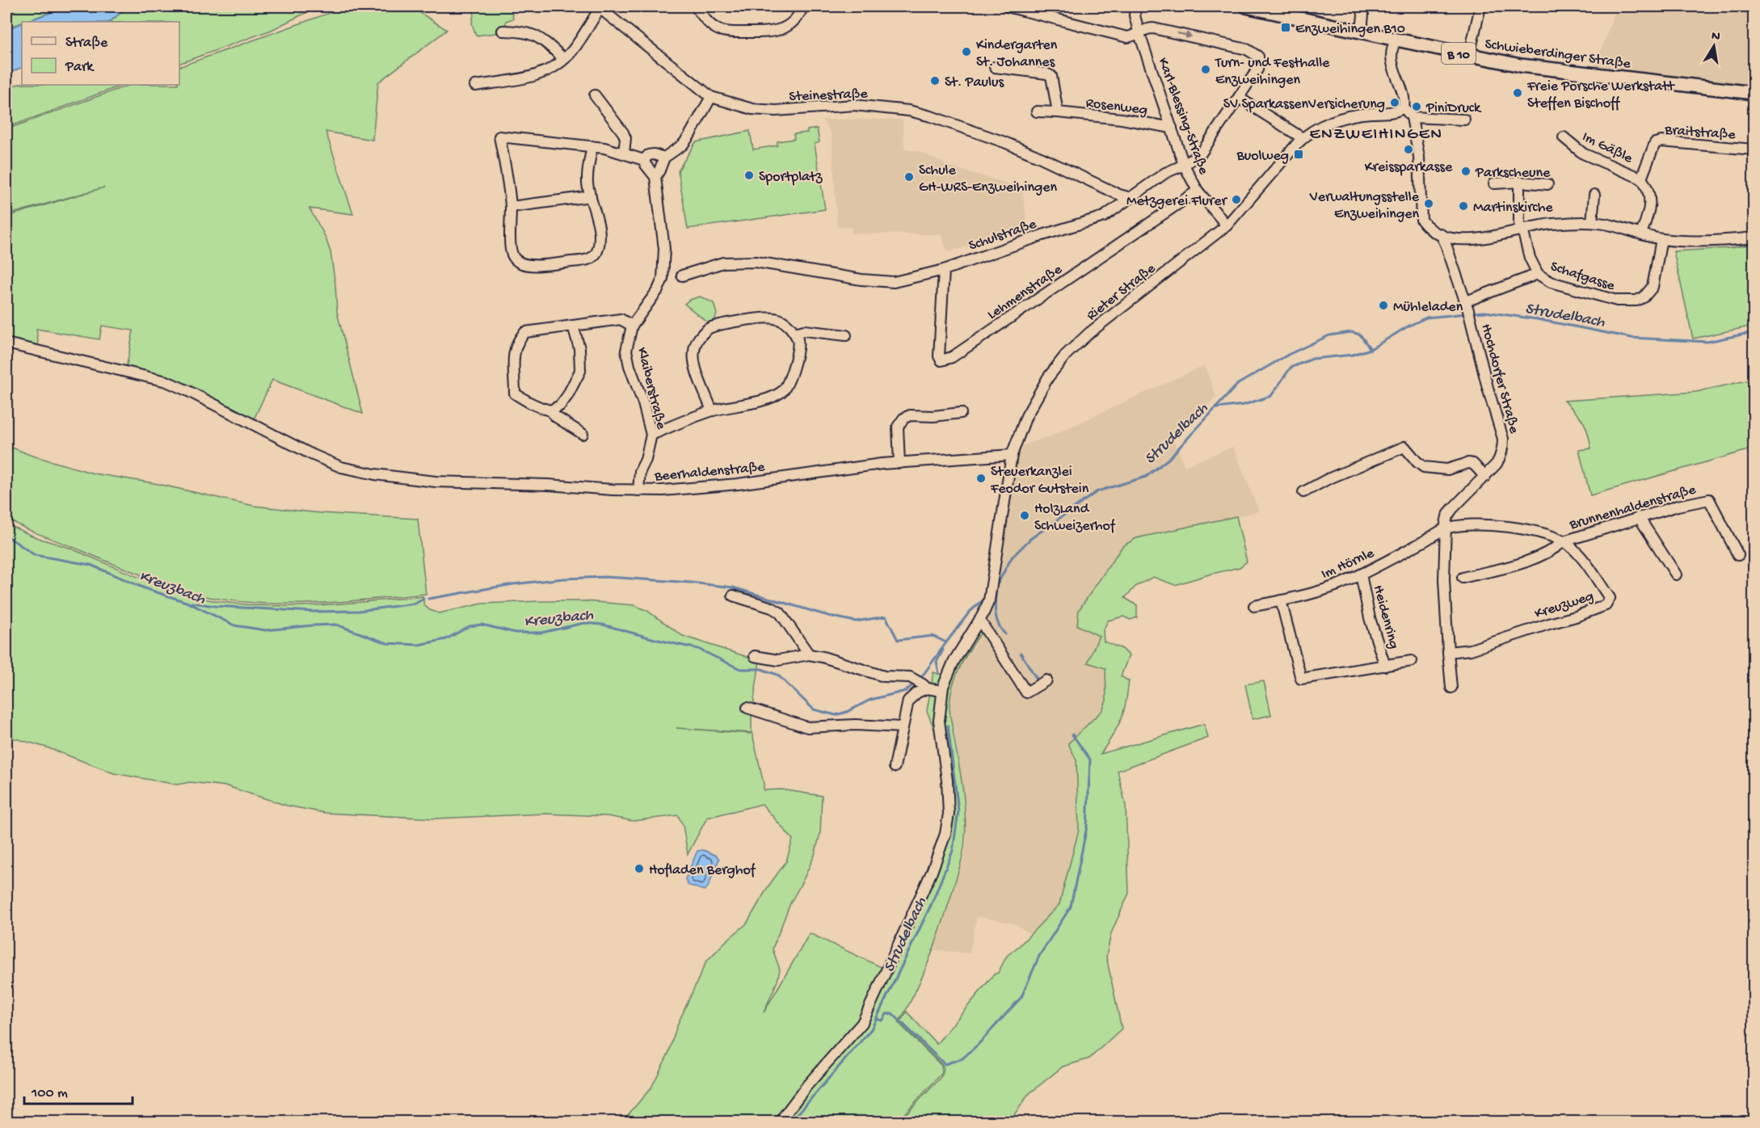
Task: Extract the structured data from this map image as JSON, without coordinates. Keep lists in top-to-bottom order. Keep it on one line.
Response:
{"streets":{"main road":["Schwieberdinger Straße","B 10"],"street":["Steinestraße","Rosenweg","Karl-Blessing-Straße","Braitstraße","Im Gäßle","Schulstraße","Schafgasse","Lehmenstraße","Rieter Straße","Hochdorfer Straße","Klaiberstraße","Beerhaldenstraße","Brunnenhaldenstraße","Im Hörnle","Kreuzweg","Heidenring"]},"crossings":[["Steinestraße","Schulstraße"],["Rosenweg","Karl-Blessing-Straße"],["Karl-Blessing-Straße","Schulstraße"],["Karl-Blessing-Straße","Lehmenstraße"],["Karl-Blessing-Straße","Rieter Straße"],["Braitstraße","Im Gäßle"],["Schulstraße","Lehmenstraße"],["Schafgasse","Hochdorfer Straße"],["Rieter Straße","Beerhaldenstraße"],["Hochdorfer Straße","Im Hörnle"],["Hochdorfer Straße","Kreuzweg"],["Klaiberstraße","Beerhaldenstraße"],["Brunnenhaldenstraße","Kreuzweg"],["Im Hörnle","Kreuzweg"],["Im Hörnle","Heidenring"]],"districts":["ENZWEIHINGEN"],"water":["Strudelbach","Kreuzbach"],"places":{"transit":["Enzweihingen B10","Buolweg"],"other":["Kindergarten St. Johannes","Turn- und Festhalle Enzweihingen","St. Paulus","Freie Porsche Werkstatt Steffen Bischoff","SV SparkassenVersicherung","PiniDruck","Kreissparkasse","Parkscheune","Sportplatz","Schule GH-WRS-Enzweihingen","Metzgerei Flurer","Verwaltungsstelle Enzweihingen","Martinskirche","Mühleladen","Steuerkanzlei Feodor Gutstein","HolzLand Schweizerhof","Hofladen Berghof"]},"legend":["Straße","Park"],"scale_bar":"100 m","north":"top"}
